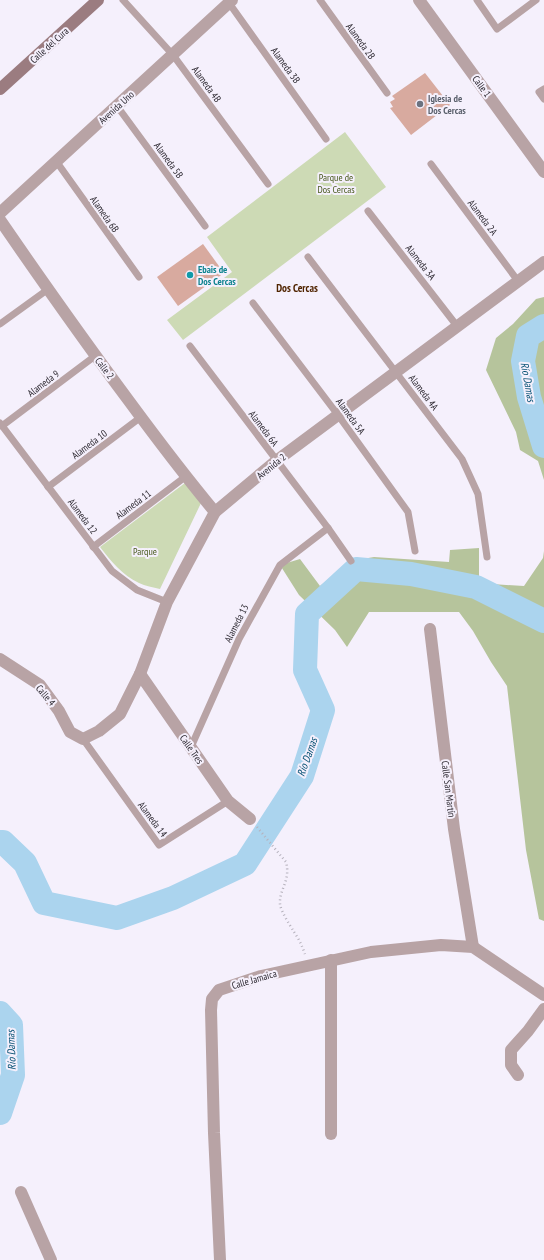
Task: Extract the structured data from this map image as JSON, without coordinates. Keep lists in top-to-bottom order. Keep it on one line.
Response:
{"streets":{"street":["Calle del Cura","Calle 1","Avenida Uno","Calle 2","Avenida 2","Calle 4","Calle Tres","Calle San Martín","Calle Jamaica"],"lane":["Alameda 2B","Alameda 3B","Alameda 4B","Alameda 5B","Alameda 6B","Alameda 2A","Alameda 3A","Alameda 9","Alameda 4A","Alameda 5A","Alameda 6A","Alameda 10","Alameda 11","Alameda 12","Alameda 13","Alameda 14"]},"crossings":[["Alameda 3B","Avenida Uno"],["Alameda 4B","Avenida Uno"],["Avenida Uno","Alameda 5B"],["Avenida Uno","Alameda 6B"],["Alameda 2A","Avenida 2"],["Alameda 3A","Avenida 2"],["Calle 2","Alameda 9"],["Calle 2","Alameda 10"],["Calle 2","Avenida 2"],["Calle 2","Alameda 11"],["Alameda 9","Alameda 12"],["Alameda 4A","Avenida 2"],["Alameda 5A","Avenida 2"],["Alameda 6A","Avenida 2"],["Alameda 6A","Alameda 13"],["Alameda 10","Alameda 12"],["Avenida 2","Alameda 12"],["Avenida 2","Calle 4"],["Avenida 2","Calle Tres"],["Avenida 2","Alameda 14"],["Alameda 11","Alameda 12"],["Alameda 13","Calle Tres"],["Calle 4","Alameda 14"],["Calle Tres","Alameda 14"],["Calle San Martín","Calle Jamaica"]],"districts":["Dos Cercas"],"water":["Río Damas"],"parks":["Parque de Dos Cercas","Parque"],"places":["Iglesia de Dos Cercas","Ebais de Dos Cercas"]}
